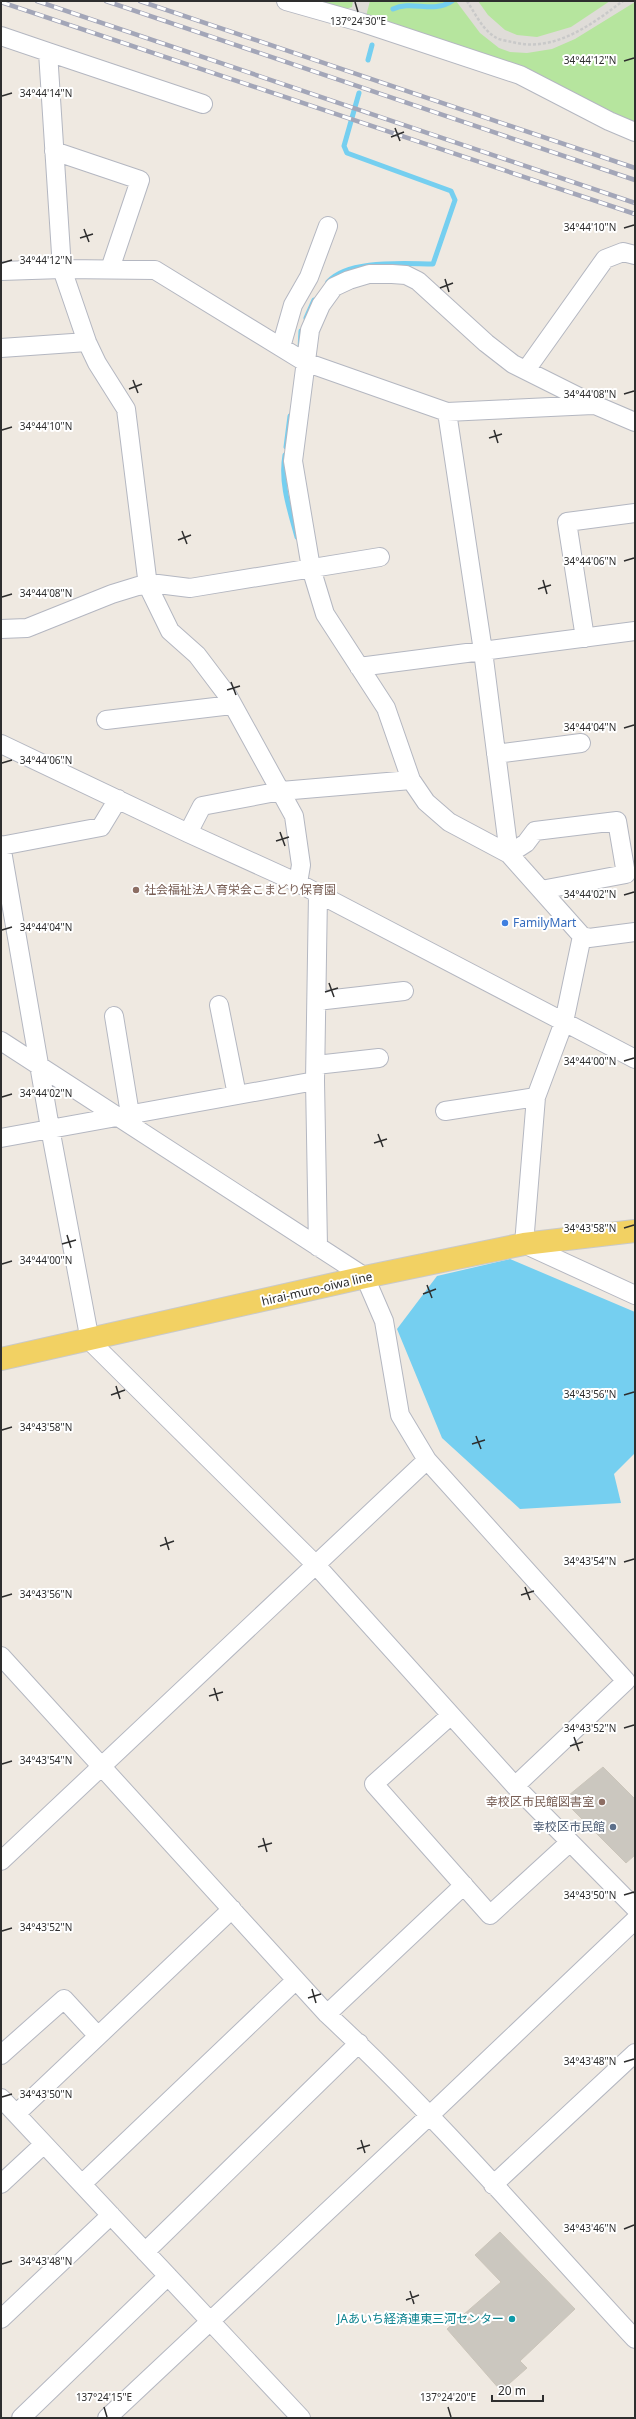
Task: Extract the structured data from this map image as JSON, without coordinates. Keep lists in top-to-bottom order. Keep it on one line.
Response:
{"streets":{"main road":["hirai-muro-oiwa line"]},"places":["社会福祉法人育栄会こまどり保育園","FamilyMart","幸校区市民館図書室","幸校区市民館","JAあいち経済連東三河センター"],"scale_bar":"20 m","coordinates":["137°24'30\"E","34°44'12\"N","34°44'14\"N","34°44'10\"N","34°44'08\"N","34°44'06\"N","34°44'04\"N","34°44'02\"N","34°44'00\"N","34°43'58\"N","34°43'56\"N","34°43'54\"N","34°43'52\"N","34°43'50\"N","34°43'48\"N","34°43'46\"N","137°24'15\"E","137°24'20\"E"]}
